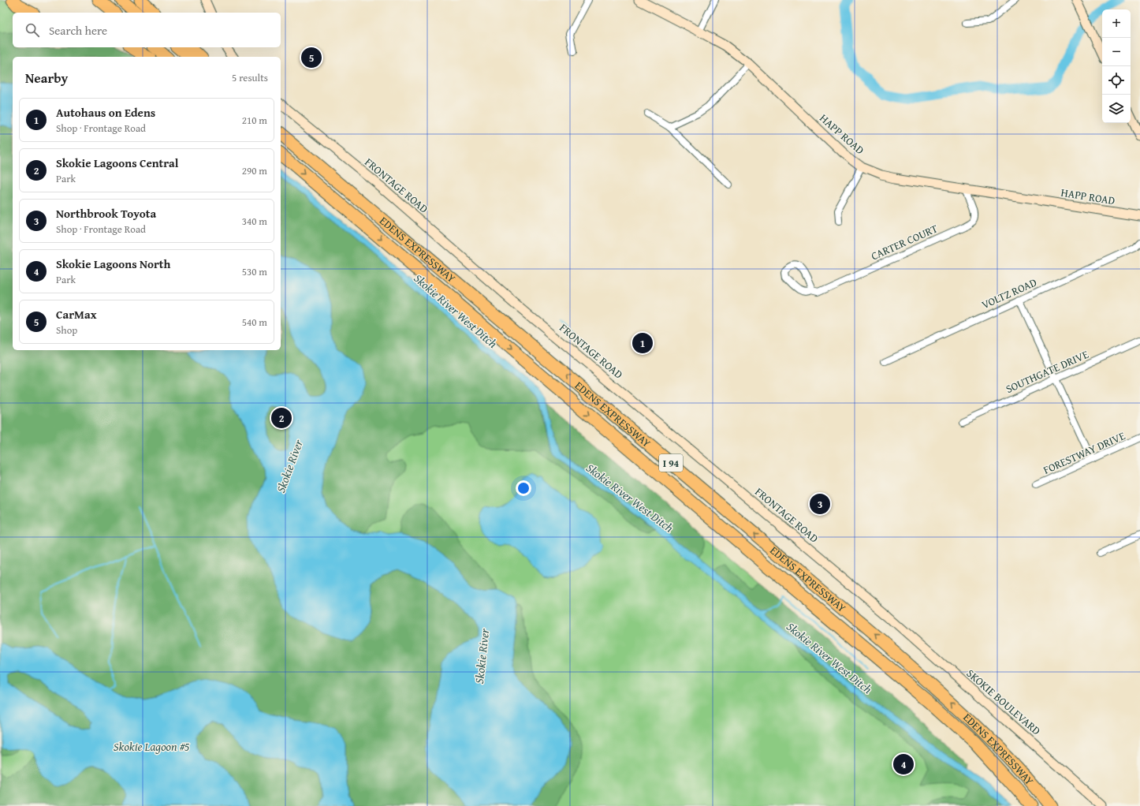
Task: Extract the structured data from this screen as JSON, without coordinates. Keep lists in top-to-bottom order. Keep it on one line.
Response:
{"streets":{"highway":["EDENS EXPRESSWAY","I 94"],"main road":["HAPP ROAD","FRONTAGE ROAD","SKOKIE BOULEVARD"],"street":["CARTER COURT","VOLTZ ROAD","SOUTHGATE DRIVE","FORESTWAY DRIVE"]},"crossings":[["HAPP ROAD","CARTER COURT"],["FRONTAGE ROAD","SKOKIE BOULEVARD"]],"water":["Skokie River West Ditch","Skokie River","Skokie Lagoon #5"],"page":{"map_buttons":["+","−"],"search":"Search here","pins":["5","1","2","3","4"],"heading":["Nearby","5 results"],"list":[{"mark":"1","name":"Autohaus on Edens","note":"Shop · Frontage Road","value":"210 m"},{"mark":"2","name":"Skokie Lagoons Central","note":"Park","value":"290 m"},{"mark":"3","name":"Northbrook Toyota","note":"Shop · Frontage Road","value":"340 m"},{"mark":"4","name":"Skokie Lagoons North","note":"Park","value":"530 m"},{"mark":"5","name":"CarMax","note":"Shop","value":"540 m"}]}}
